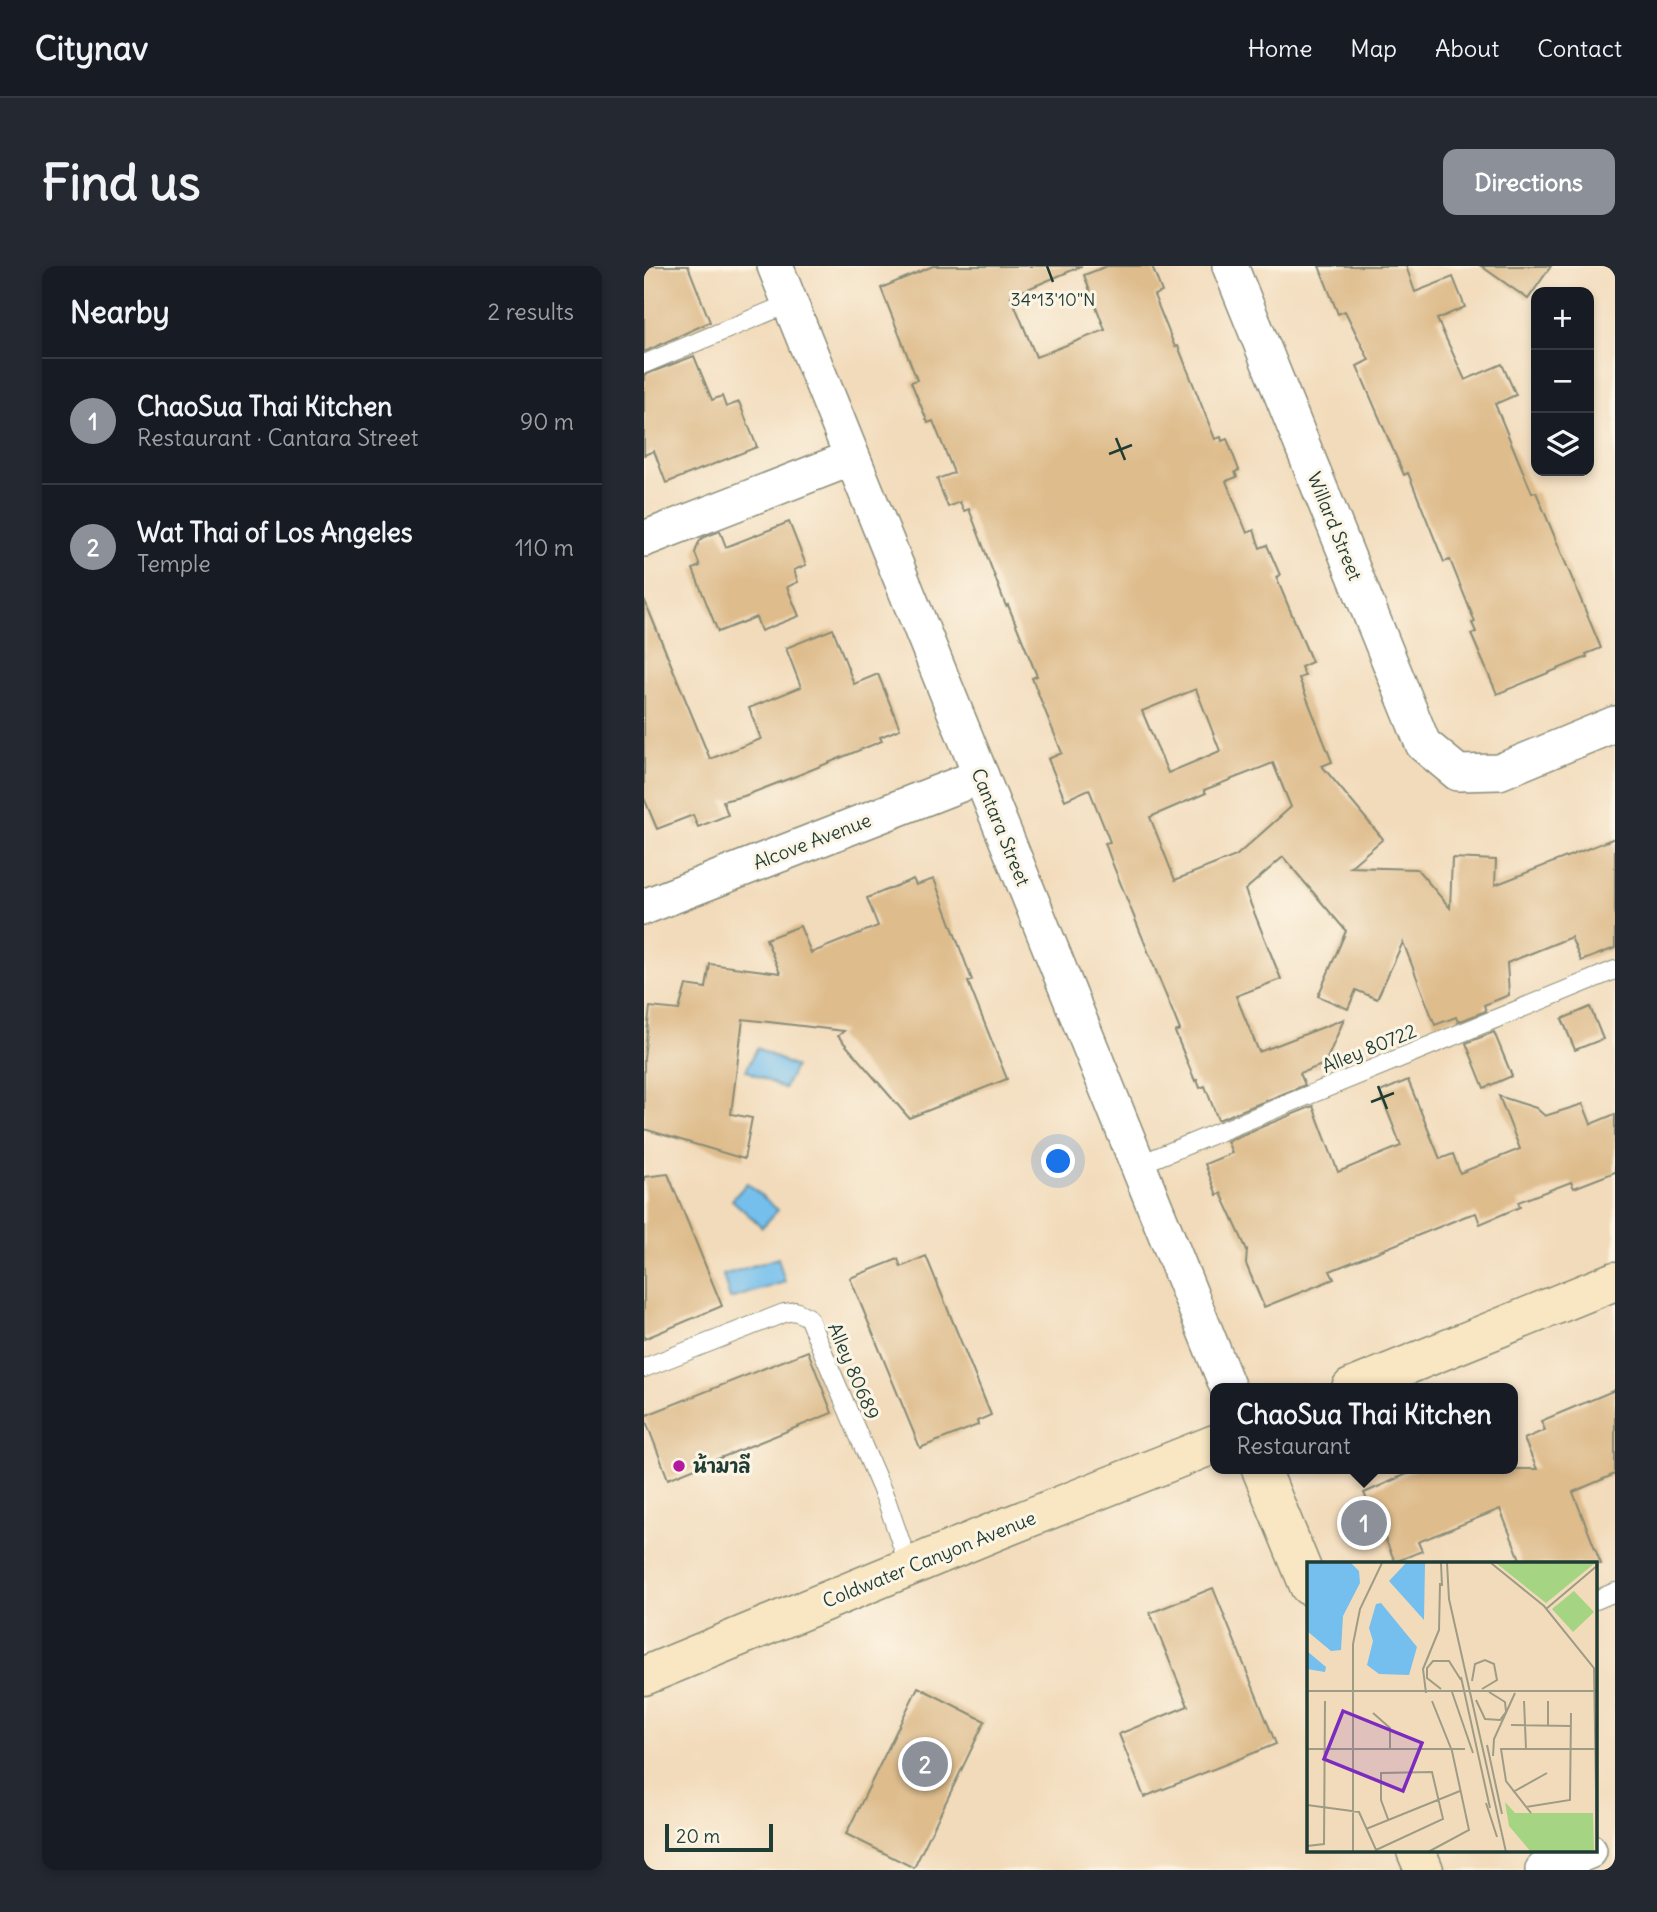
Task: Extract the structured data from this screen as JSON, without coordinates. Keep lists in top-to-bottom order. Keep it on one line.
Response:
{"streets":{"main road":["Coldwater Canyon Avenue"],"street":["Willard Street","Cantara Street","Alcove Avenue"],"lane":["Alley 80722","Alley 80689"]},"crossings":[["Cantara Street","Alcove Avenue"],["Cantara Street","Alley 80722"],["Alley 80689","Coldwater Canyon Avenue"]],"places":["น้ามาลี"],"scale_bar":"20 m","page":{"header":"Citynav","nav":["Home","Map","About","Contact"],"buttons":"Directions","title":"Find us","heading":["Nearby","2 results"],"map_buttons":["+","−"],"list":[{"mark":"1","name":"ChaoSua Thai Kitchen","note":"Restaurant · Cantara Street","value":"90 m"},{"mark":"2","name":"Wat Thai of Los Angeles","note":"Temple","value":"110 m"}],"popup":["ChaoSua Thai Kitchen","Restaurant"],"pins":["1","2"],"scale":"20 m"},"coordinates":["34°13'10\"N"]}
